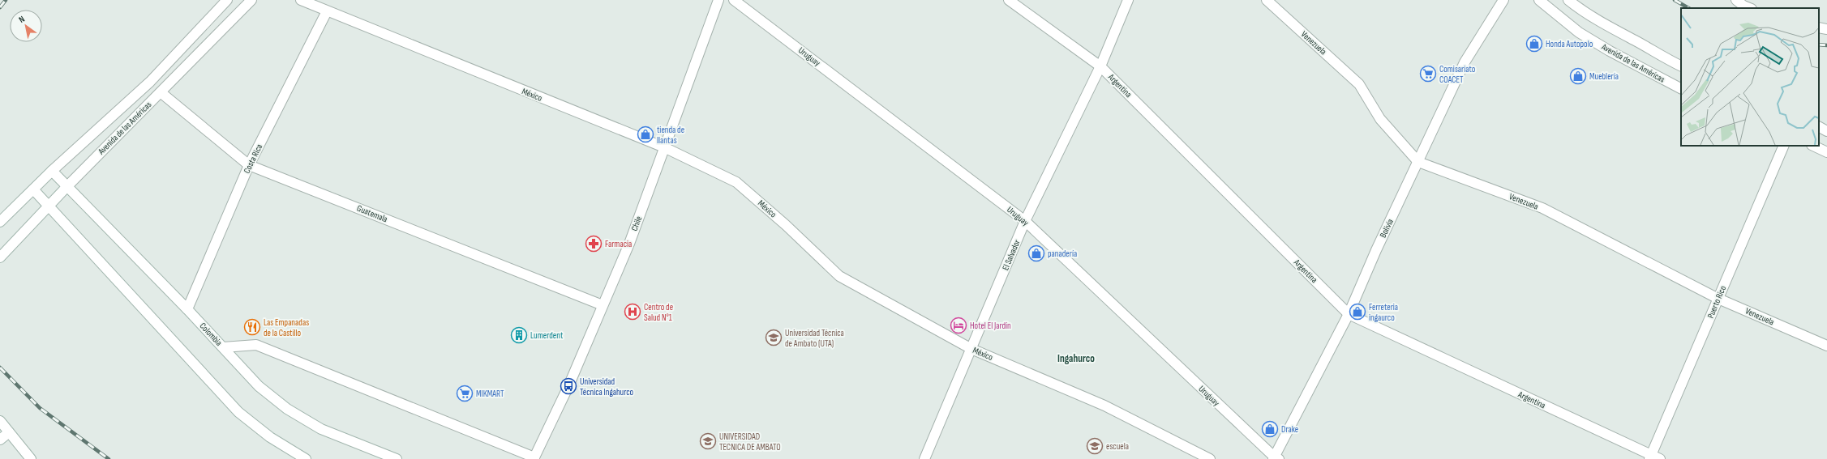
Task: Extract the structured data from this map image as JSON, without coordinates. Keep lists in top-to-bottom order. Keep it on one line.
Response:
{"streets":{"street":["Venezuela","Uruguay","Avenida de las Américas","Argentina","México","Costa Rica","Guatemala","Chile","Bolivia","El Salvador","Puerto Rico","Colombia"]},"crossings":[["Venezuela","Bolivia"],["Venezuela","Puerto Rico"],["Uruguay","Bolivia"],["Uruguay","El Salvador"],["Avenida de las Américas","Guatemala"],["Avenida de las Américas","Colombia"],["Argentina","Bolivia"],["Argentina","El Salvador"],["Argentina","Puerto Rico"],["México","Costa Rica"],["México","Chile"],["México","El Salvador"],["Costa Rica","Guatemala"],["Costa Rica","Colombia"],["Guatemala","Chile"]],"districts":["Ingahurco"],"places":{"shop":["Honda Autopolo","Mueblería","tienda de llantas","panadería","Ferreteria ingaurco","Drake"],"supermarket":["Comisariato COACET","MIKMART"],"pharmacy":["Farmacia"],"hospital":["Centro de Salud N°1"],"hotel":["Hotel El Jardín"],"restaurant":["Las Empanadas de la Castillo"],"building":["Lumerdent"],"school or university":["Universidad Técnica de Ambato (UTA)","UNIVERSIDAD TECNICA DE AMBATO","escuela"],"bus stop":["Universidad Técnica Ingahurco"]},"north":"top left"}
